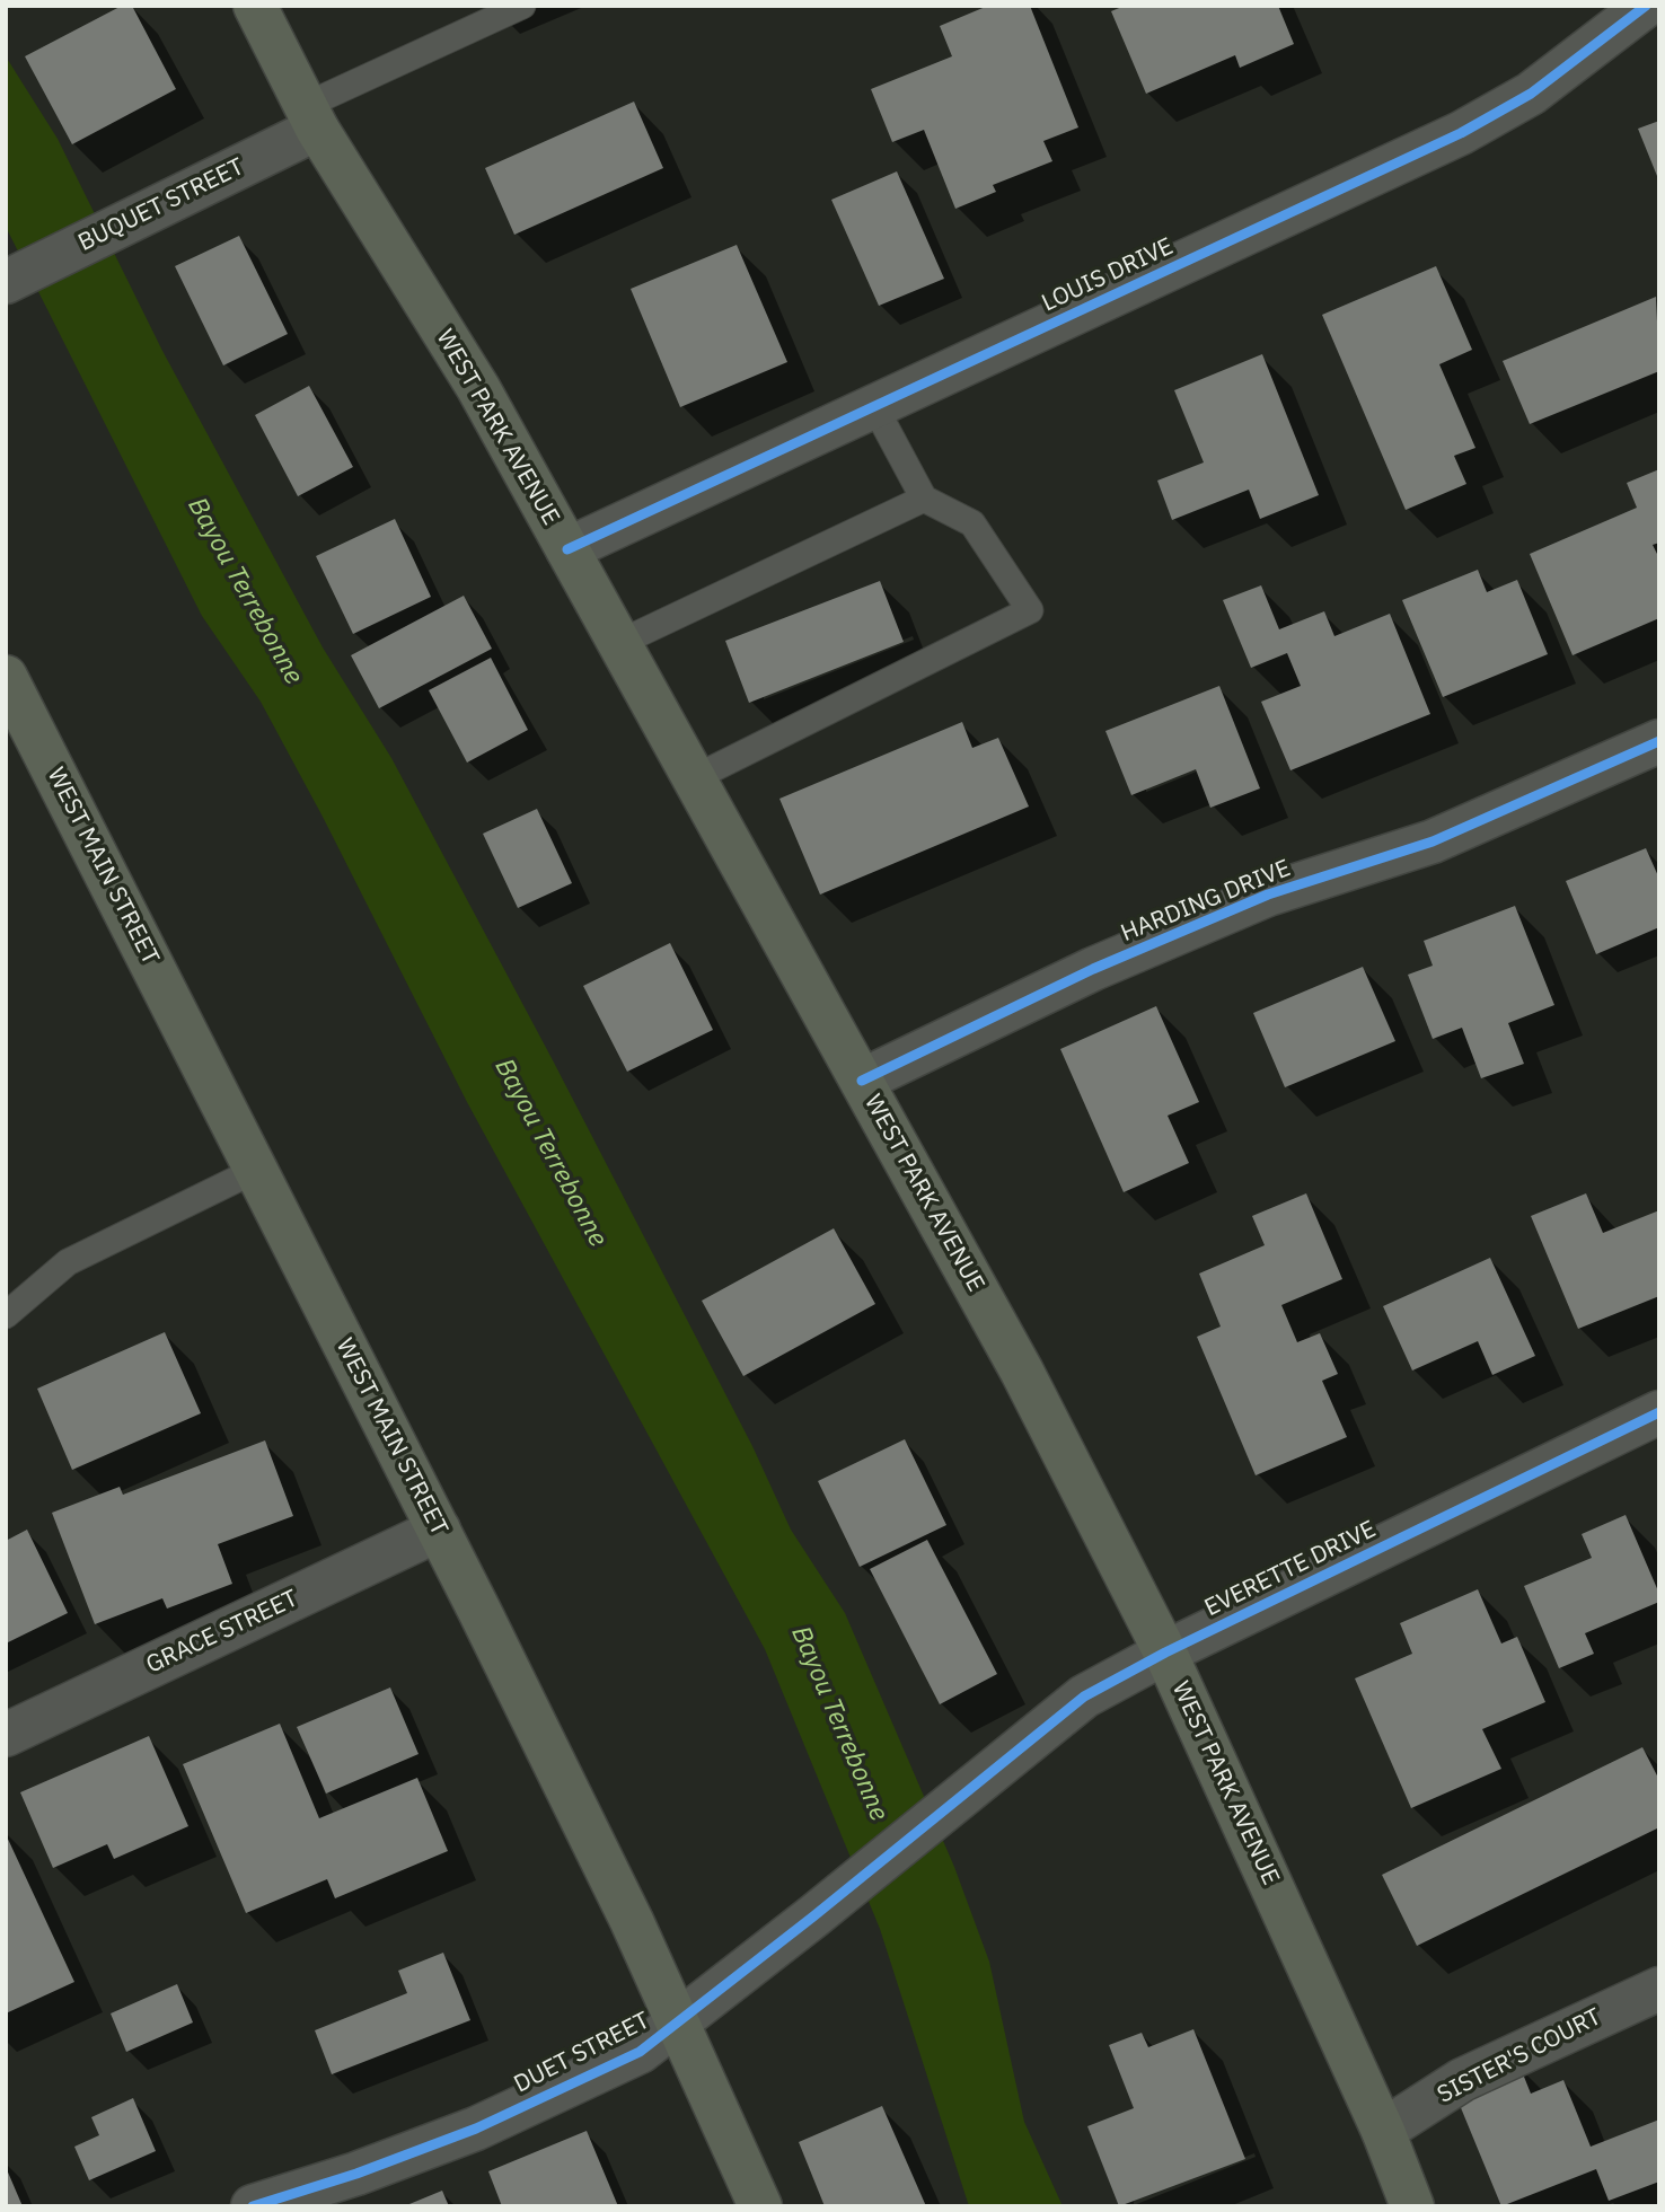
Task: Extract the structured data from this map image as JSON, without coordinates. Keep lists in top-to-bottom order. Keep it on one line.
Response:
{"streets":{"main road":["WEST PARK AVENUE","WEST MAIN STREET"],"street":["BUQUET STREET","LOUIS DRIVE","HARDING DRIVE","EVERETTE DRIVE","GRACE STREET","DUET STREET","SISTER'S COURT"]},"crossings":[["BUQUET STREET","WEST PARK AVENUE"],["LOUIS DRIVE","WEST PARK AVENUE"],["WEST PARK AVENUE","HARDING DRIVE"],["WEST PARK AVENUE","EVERETTE DRIVE"],["WEST PARK AVENUE","SISTER'S COURT"],["WEST MAIN STREET","GRACE STREET"],["WEST MAIN STREET","DUET STREET"],["EVERETTE DRIVE","DUET STREET"]],"water":["Bayou Terrebonne"]}
